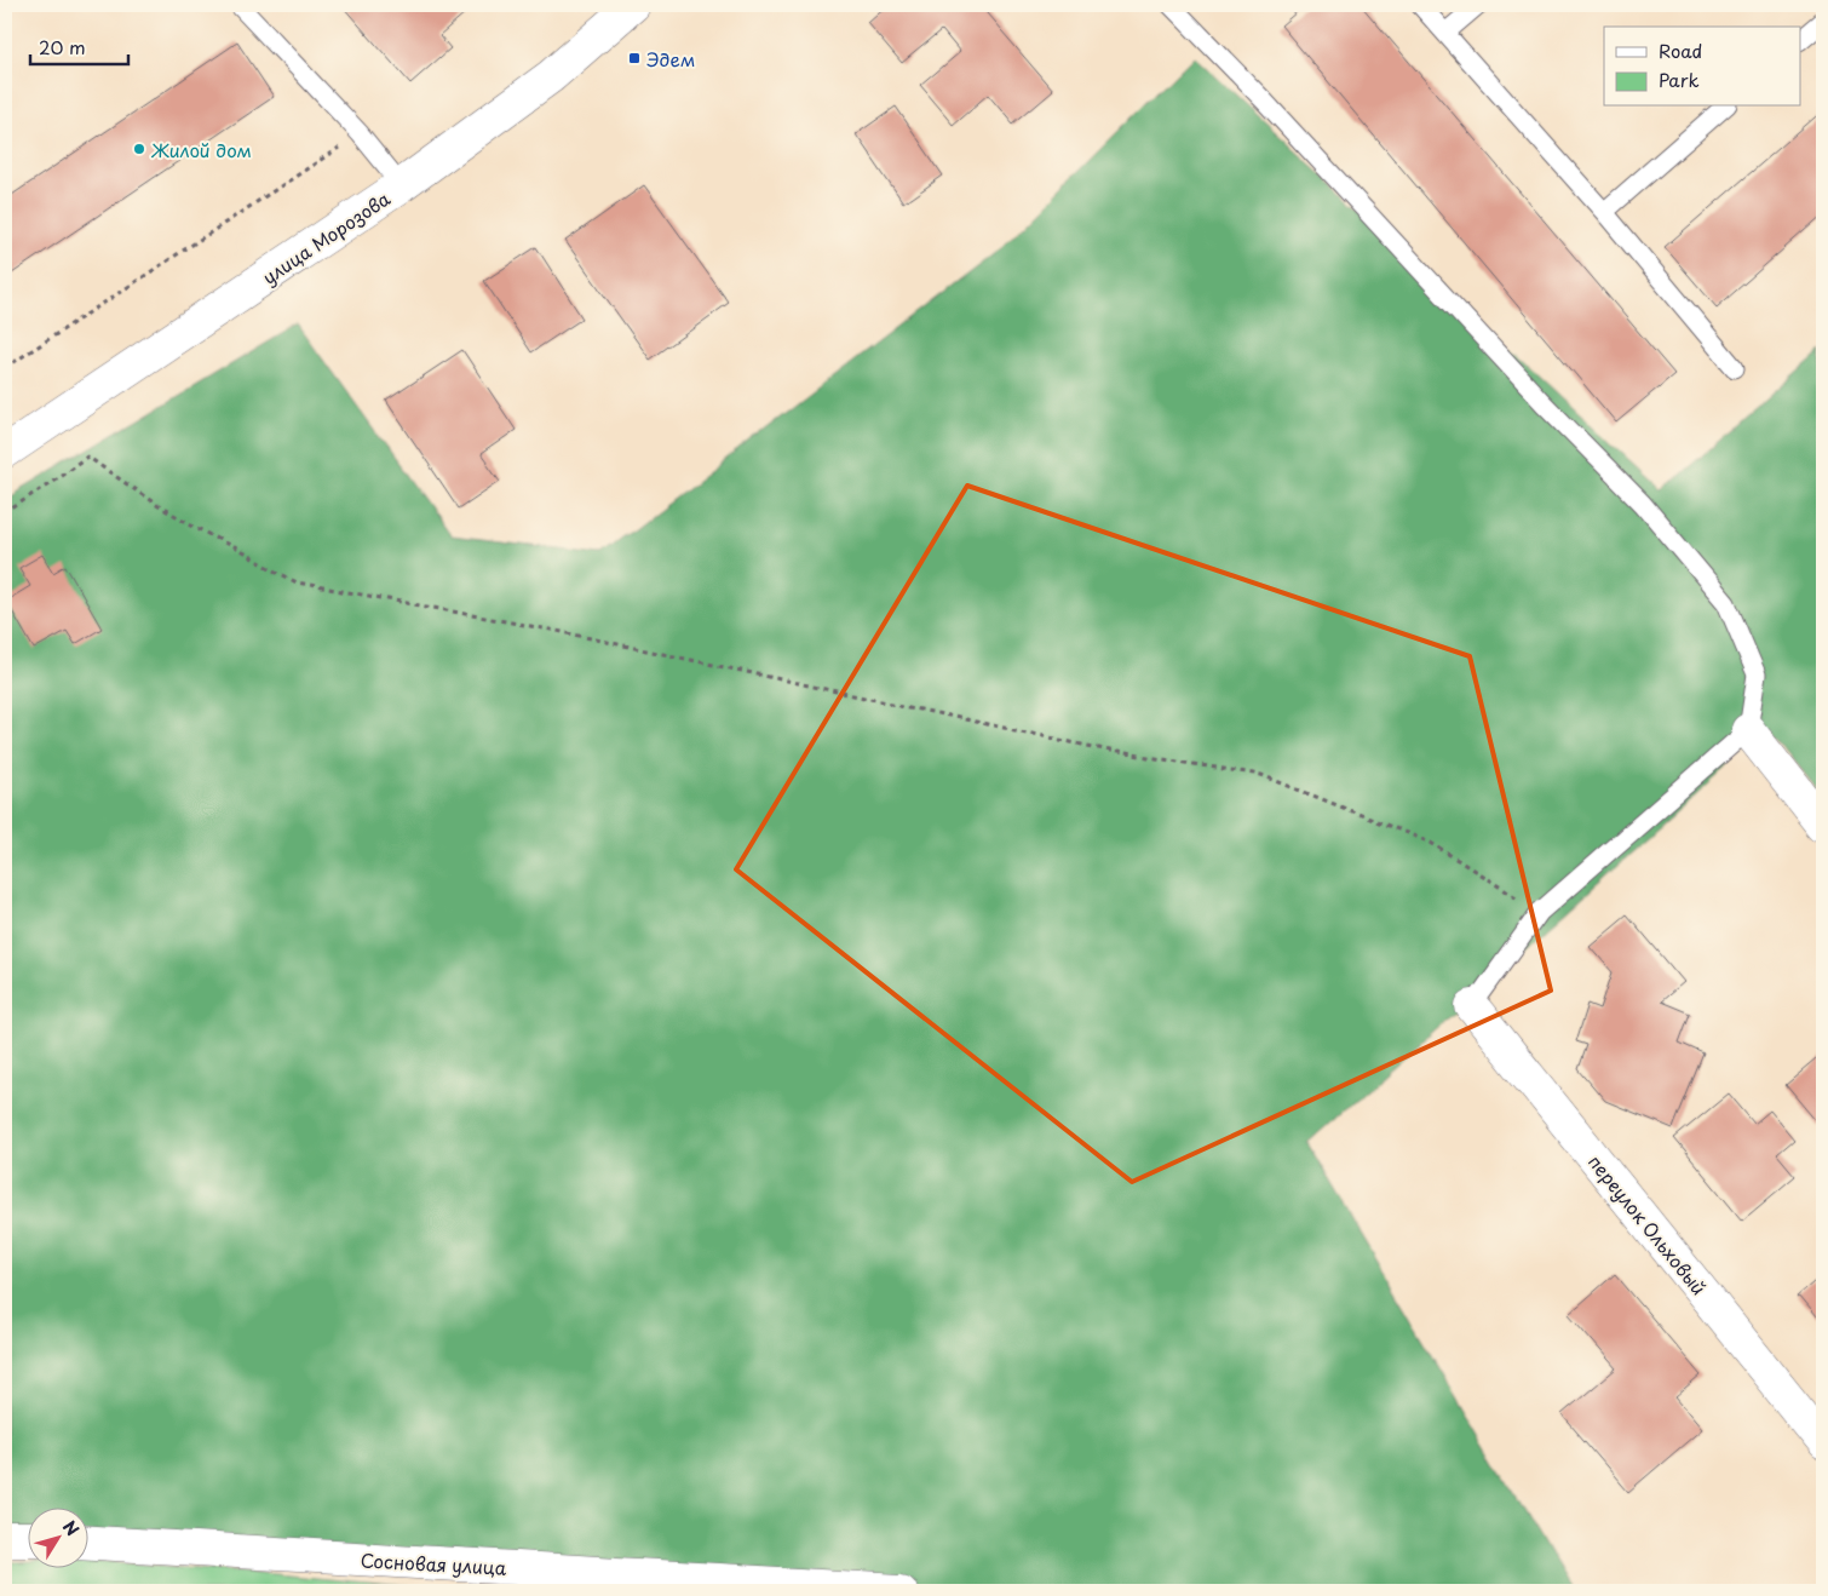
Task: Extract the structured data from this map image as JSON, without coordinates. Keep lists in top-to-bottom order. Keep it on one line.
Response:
{"streets":{"street":["улица Морозова","переулок Ольховый","Сосновая улица"]},"places":{"transit":["Эдем"],"other":["Жилой дом"]},"legend":["Road","Park"],"scale_bar":"20 m","north":"top right"}
